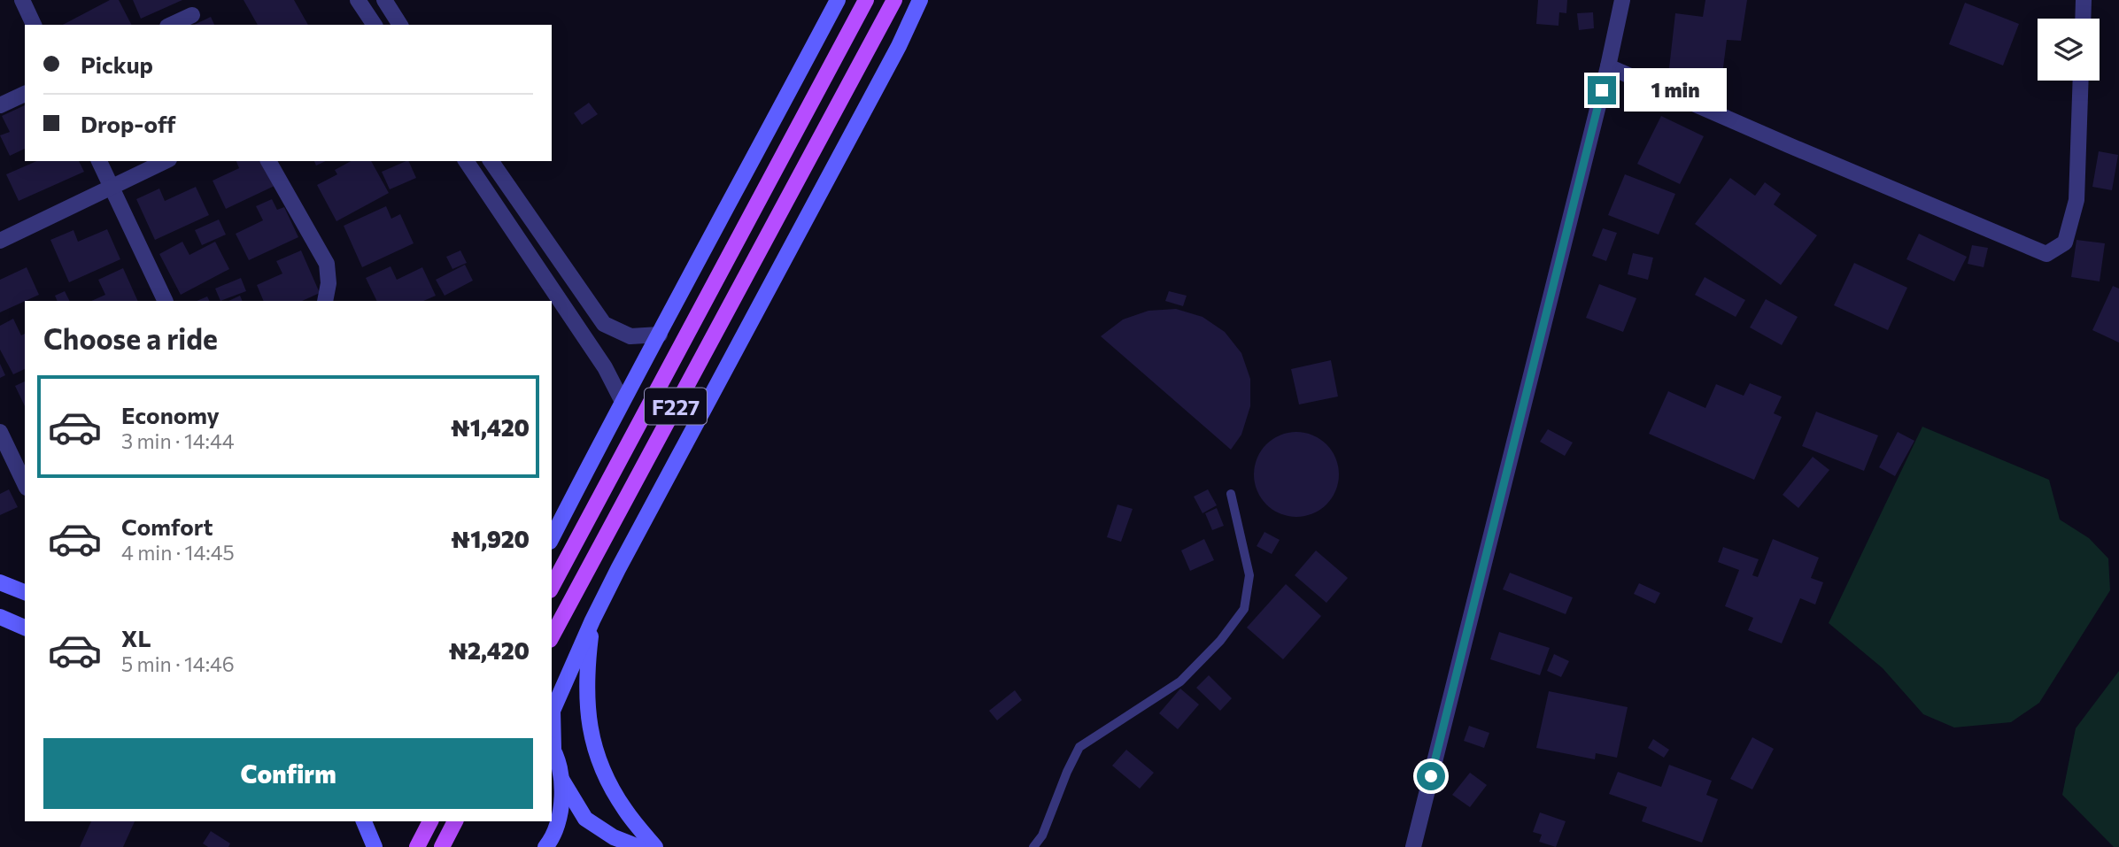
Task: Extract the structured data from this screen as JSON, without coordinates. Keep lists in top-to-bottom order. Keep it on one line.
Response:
{"streets":{"main road":["F227"]},"page":{"banner":["Pickup","Drop-off"],"bubble":"1 min","heading":"Choose a ride","list":[{"name":"Economy","note":"3 min · 14:44","value":"₦1,420"},{"name":"Comfort","note":"4 min · 14:45","value":"₦1,920"},{"name":"XL","note":"5 min · 14:46","value":"₦2,420"}],"buttons":"Confirm"}}
